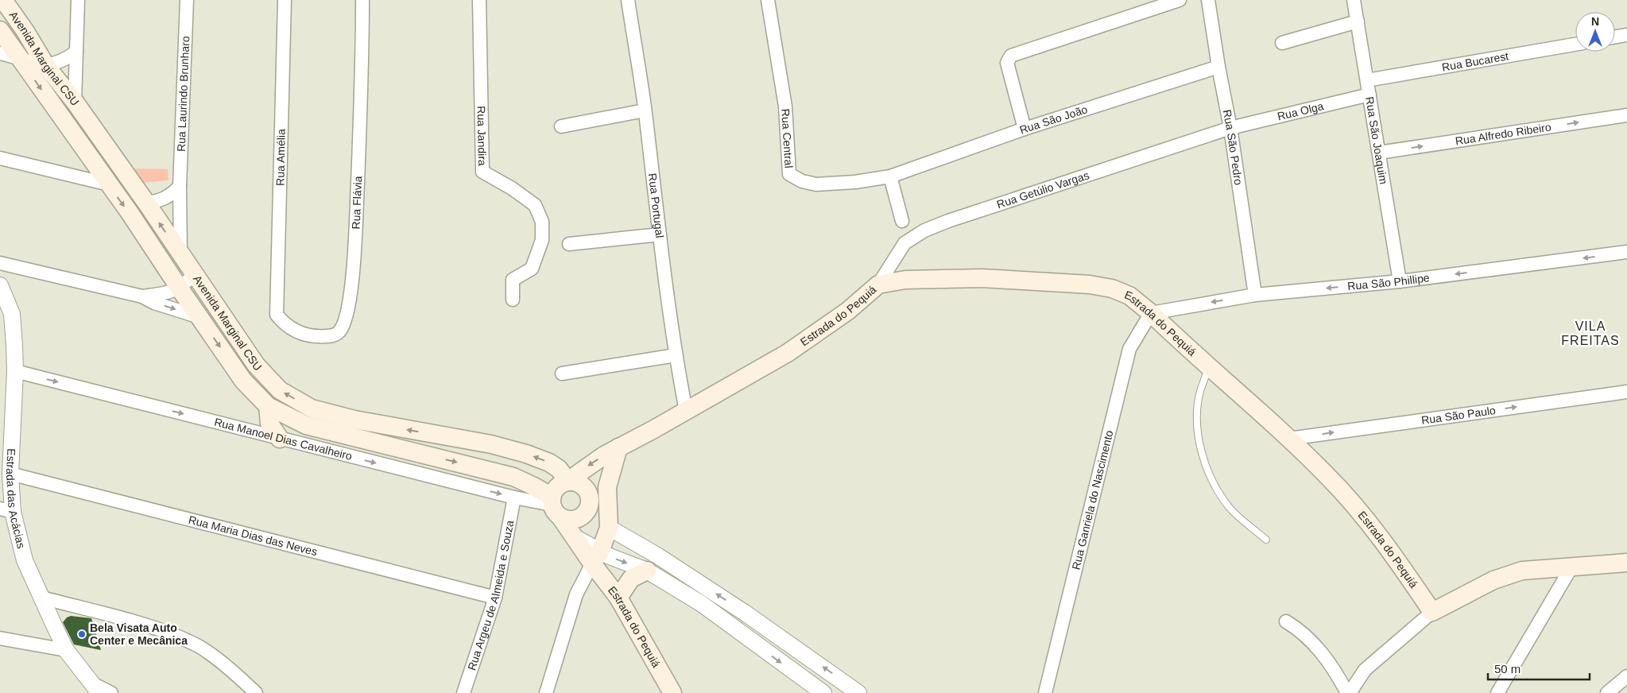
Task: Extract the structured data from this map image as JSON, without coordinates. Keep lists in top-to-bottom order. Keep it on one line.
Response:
{"streets":{"main road":["Avenida Marginal CSU","Estrada do Pequiá"],"street":["Rua Bucarest","Rua Laurindo Brunharo","Rua Olga","Rua São João","Rua Alfredo Ribeiro","Rua Jandira","Rua Central","Rua São Joaquim","Rua São Pedro","Rua Amélia","Rua Getúlio Vargas","Rua Flávia","Rua Portugal","Rua São Phillipe","Rua São Paulo","Rua Manoel Dias Cavalheiro","Estrada das Acácias","Rua Ganriela do Nascimento","Rua Maria Dias das Neves","Rua Argeu de Almeida e Souza"]},"crossings":[["Avenida Marginal CSU","Rua Laurindo Brunharo"],["Avenida Marginal CSU","Estrada do Pequiá"],["Avenida Marginal CSU","Rua Manoel Dias Cavalheiro"],["Rua Bucarest","Rua São Joaquim"],["Rua Olga","Rua São Joaquim"],["Rua Olga","Rua São Pedro"],["Rua Olga","Rua Getúlio Vargas"],["Rua São João","Rua Central"],["Rua São João","Rua São Pedro"],["Rua Alfredo Ribeiro","Rua São Joaquim"],["Rua São Joaquim","Rua São Phillipe"],["Rua São Pedro","Rua Getúlio Vargas"],["Rua São Pedro","Rua São Phillipe"],["Rua Amélia","Rua Flávia"],["Rua Getúlio Vargas","Estrada do Pequiá"],["Rua Portugal","Estrada do Pequiá"],["Rua São Phillipe","Estrada do Pequiá"],["Rua São Phillipe","Rua Ganriela do Nascimento"],["Estrada do Pequiá","Rua São Paulo"],["Estrada do Pequiá","Rua Manoel Dias Cavalheiro"],["Estrada do Pequiá","Rua Ganriela do Nascimento"],["Rua Manoel Dias Cavalheiro","Estrada das Acácias"],["Rua Manoel Dias Cavalheiro","Rua Argeu de Almeida e Souza"],["Estrada das Acácias","Rua Maria Dias das Neves"],["Rua Maria Dias das Neves","Rua Argeu de Almeida e Souza"]],"one_way":["Rua Alfredo Ribeiro","Rua São Phillipe","Rua São Paulo"],"districts":["VILA FREITAS"],"places":["Bela Visata Auto Center e Mecânica"],"scale_bar":"50 m","north":"top"}
